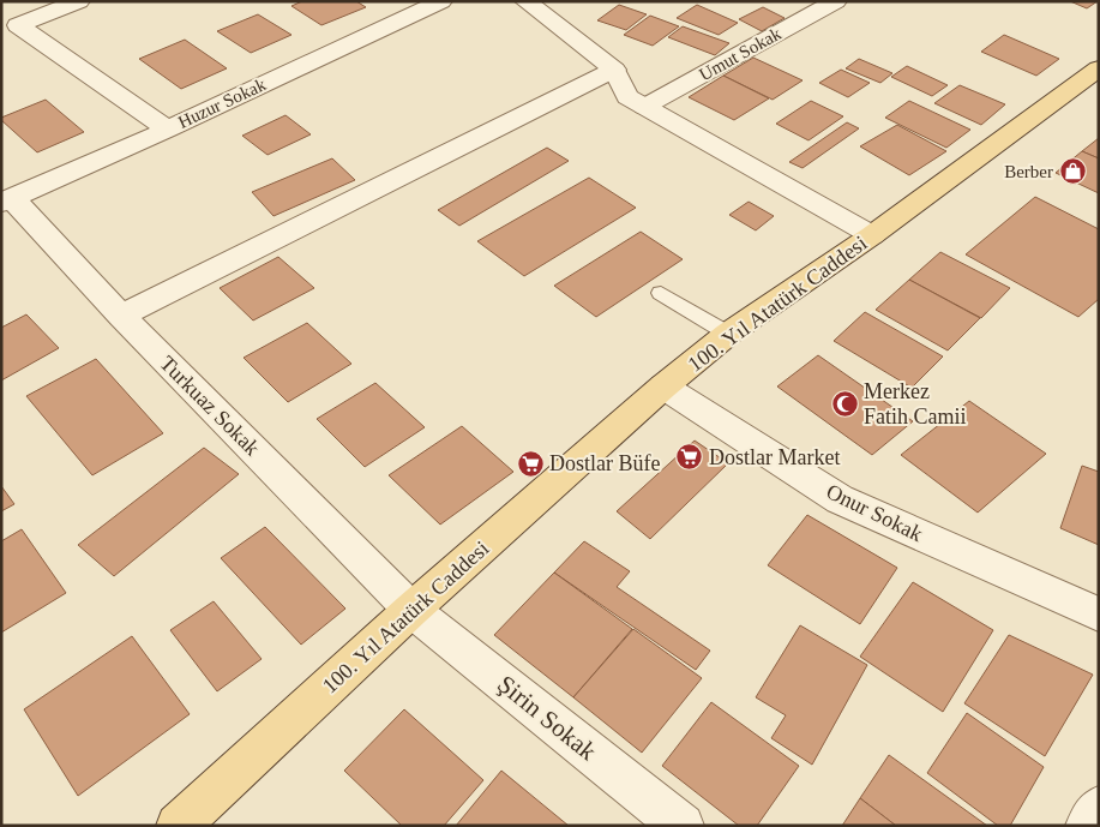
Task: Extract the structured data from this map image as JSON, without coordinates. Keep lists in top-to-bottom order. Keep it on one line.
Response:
{"streets":{"main road":["100. Yıl Atatürk Caddesi"],"street":["Umut Sokak","Huzur Sokak","Turkuaz Sokak","Onur Sokak","Şirin Sokak"]},"crossings":[["Huzur Sokak","Turkuaz Sokak"],["100. Yıl Atatürk Caddesi","Turkuaz Sokak"],["100. Yıl Atatürk Caddesi","Onur Sokak"],["100. Yıl Atatürk Caddesi","Şirin Sokak"],["Turkuaz Sokak","Şirin Sokak"]],"places":{"shop":["Berber"],"mosque":["Merkez Fatih Camii"],"supermarket":["Dostlar Market","Dostlar Büfe"]}}
